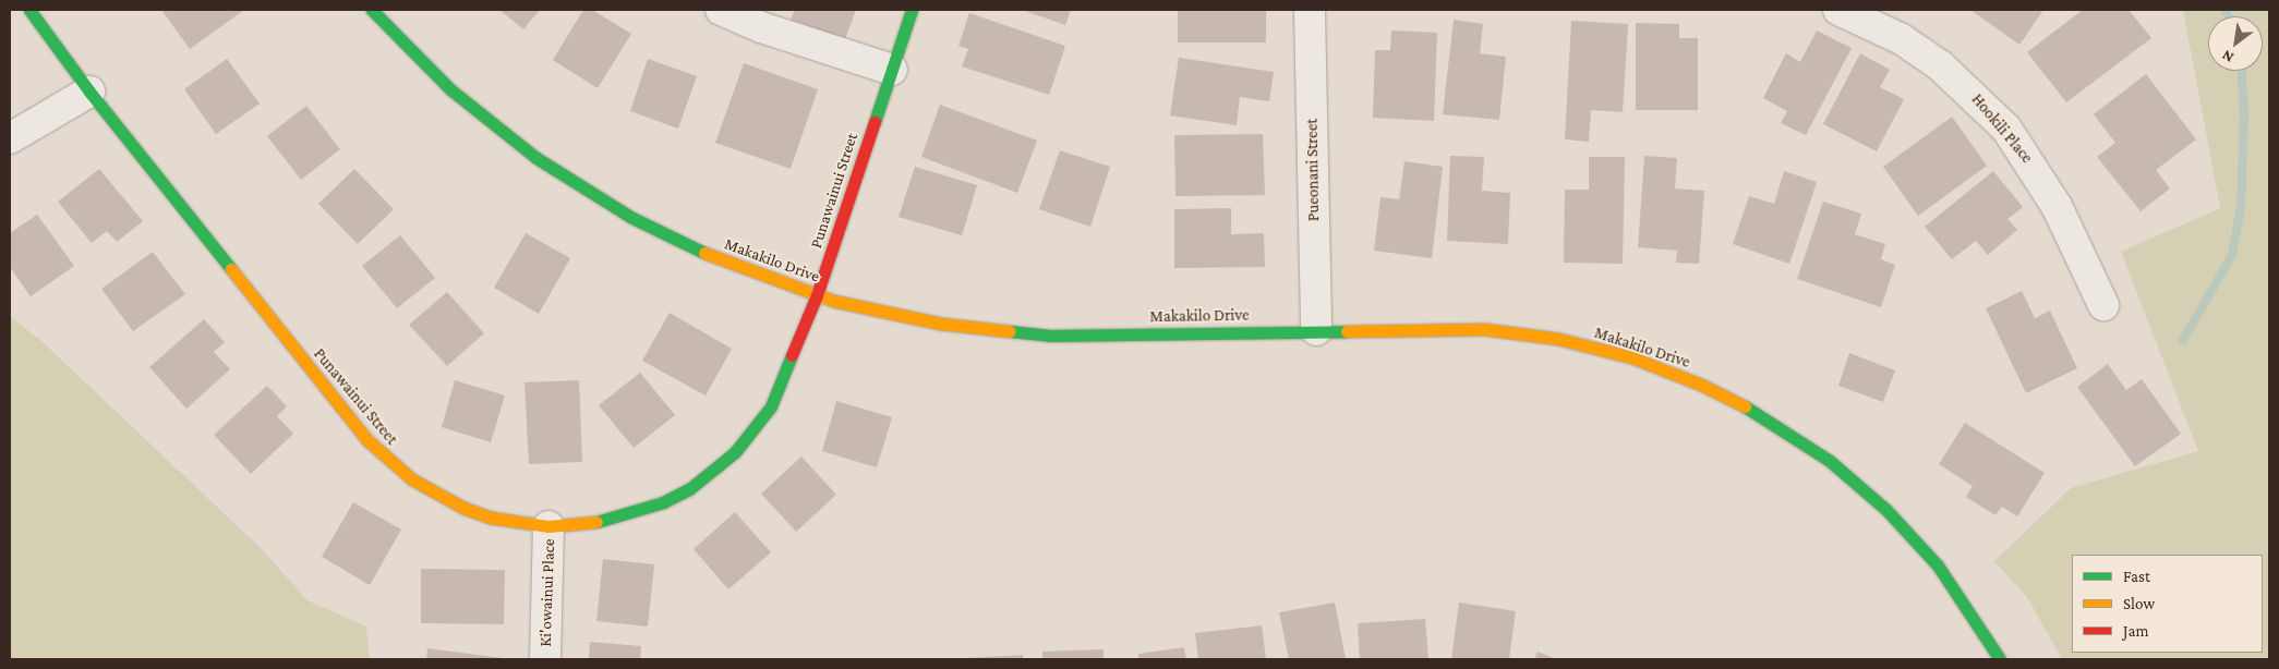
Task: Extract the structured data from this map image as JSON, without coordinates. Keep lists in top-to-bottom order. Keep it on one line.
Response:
{"streets":{"street":["Hookili Place","Pueonani Street","Punawainui Street","Makakilo Drive","Ki'owainui Place"]},"crossings":[["Pueonani Street","Makakilo Drive"],["Punawainui Street","Makakilo Drive"],["Punawainui Street","Ki'owainui Place"]],"legend":["Fast","Slow","Jam"],"north":"bottom left"}
